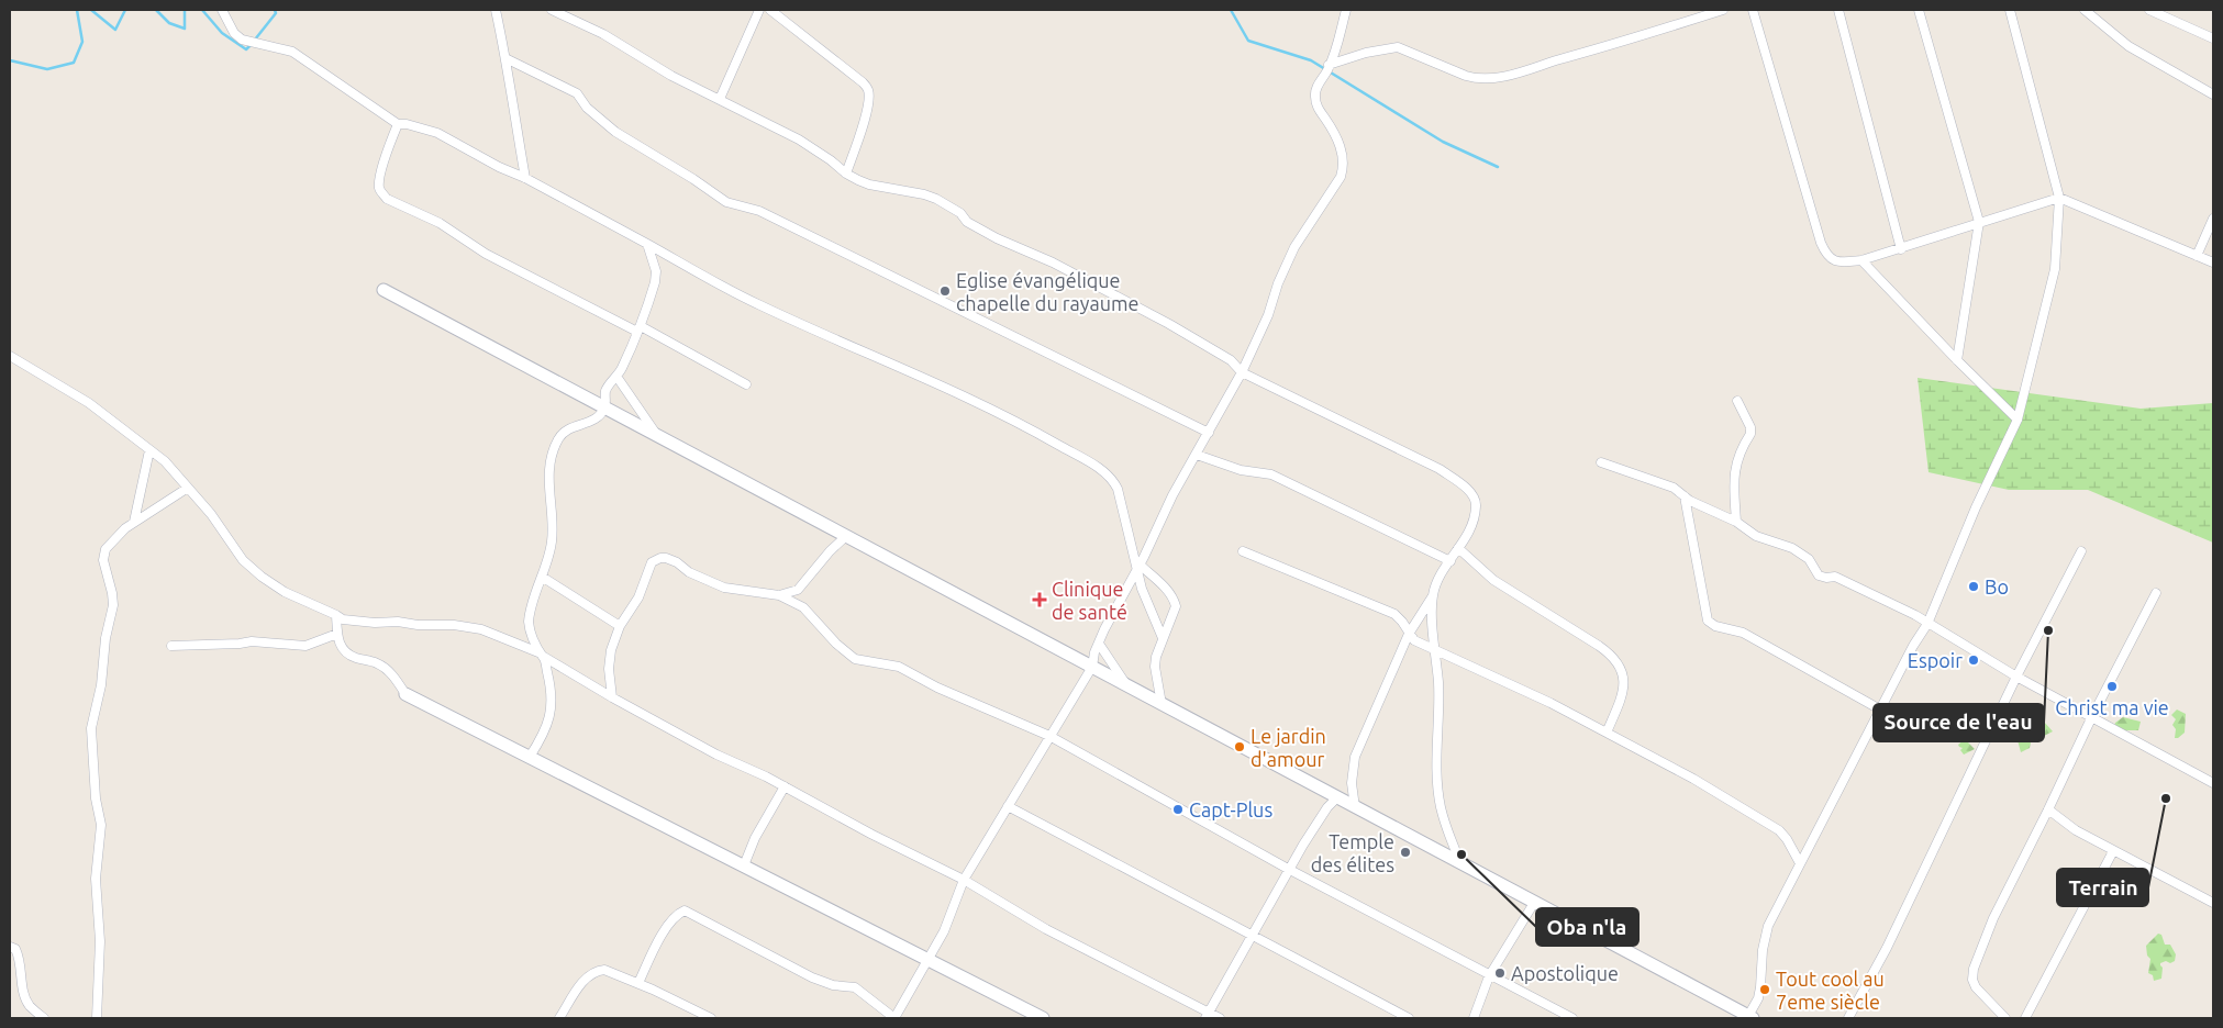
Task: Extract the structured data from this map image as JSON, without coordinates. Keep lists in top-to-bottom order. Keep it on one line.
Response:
{"places":{"other":["Eglise évangélique chapelle du rayaume","Bo","Source de l'eau","Espoir","Christ ma vie","Le jardin d'amour","Terrain","Capt-Plus","Temple des élites","Oba n'la","Apostolique","Tout cool au 7eme siècle"],"health":["Clinique de santé"]}}
